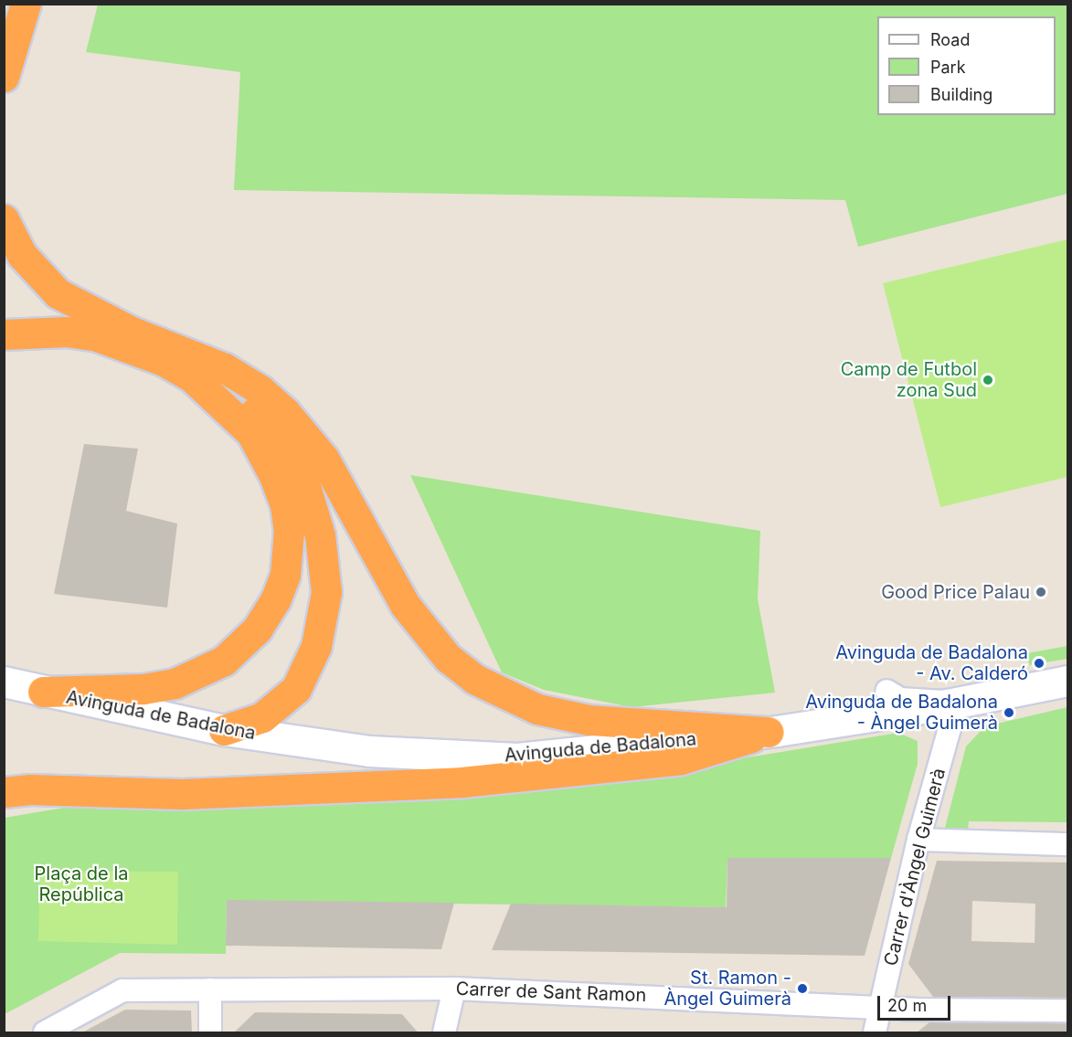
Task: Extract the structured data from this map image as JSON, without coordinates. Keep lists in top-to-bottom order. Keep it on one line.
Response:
{"streets":{"street":["Avinguda de Badalona","Carrer d'Àngel Guimerà","Carrer de Sant Ramon"]},"crossings":[["Avinguda de Badalona","Carrer d'Àngel Guimerà"],["Carrer d'Àngel Guimerà","Carrer de Sant Ramon"]],"parks":["Plaça de la República"],"places":["Camp de Futbol zona Sud","Good Price Palau","Avinguda de Badalona - Av. Calderó","Avinguda de Badalona - Àngel Guimerà","St. Ramon - Àngel Guimerà"],"legend":["Road","Park","Building"],"scale_bar":"20 m"}
